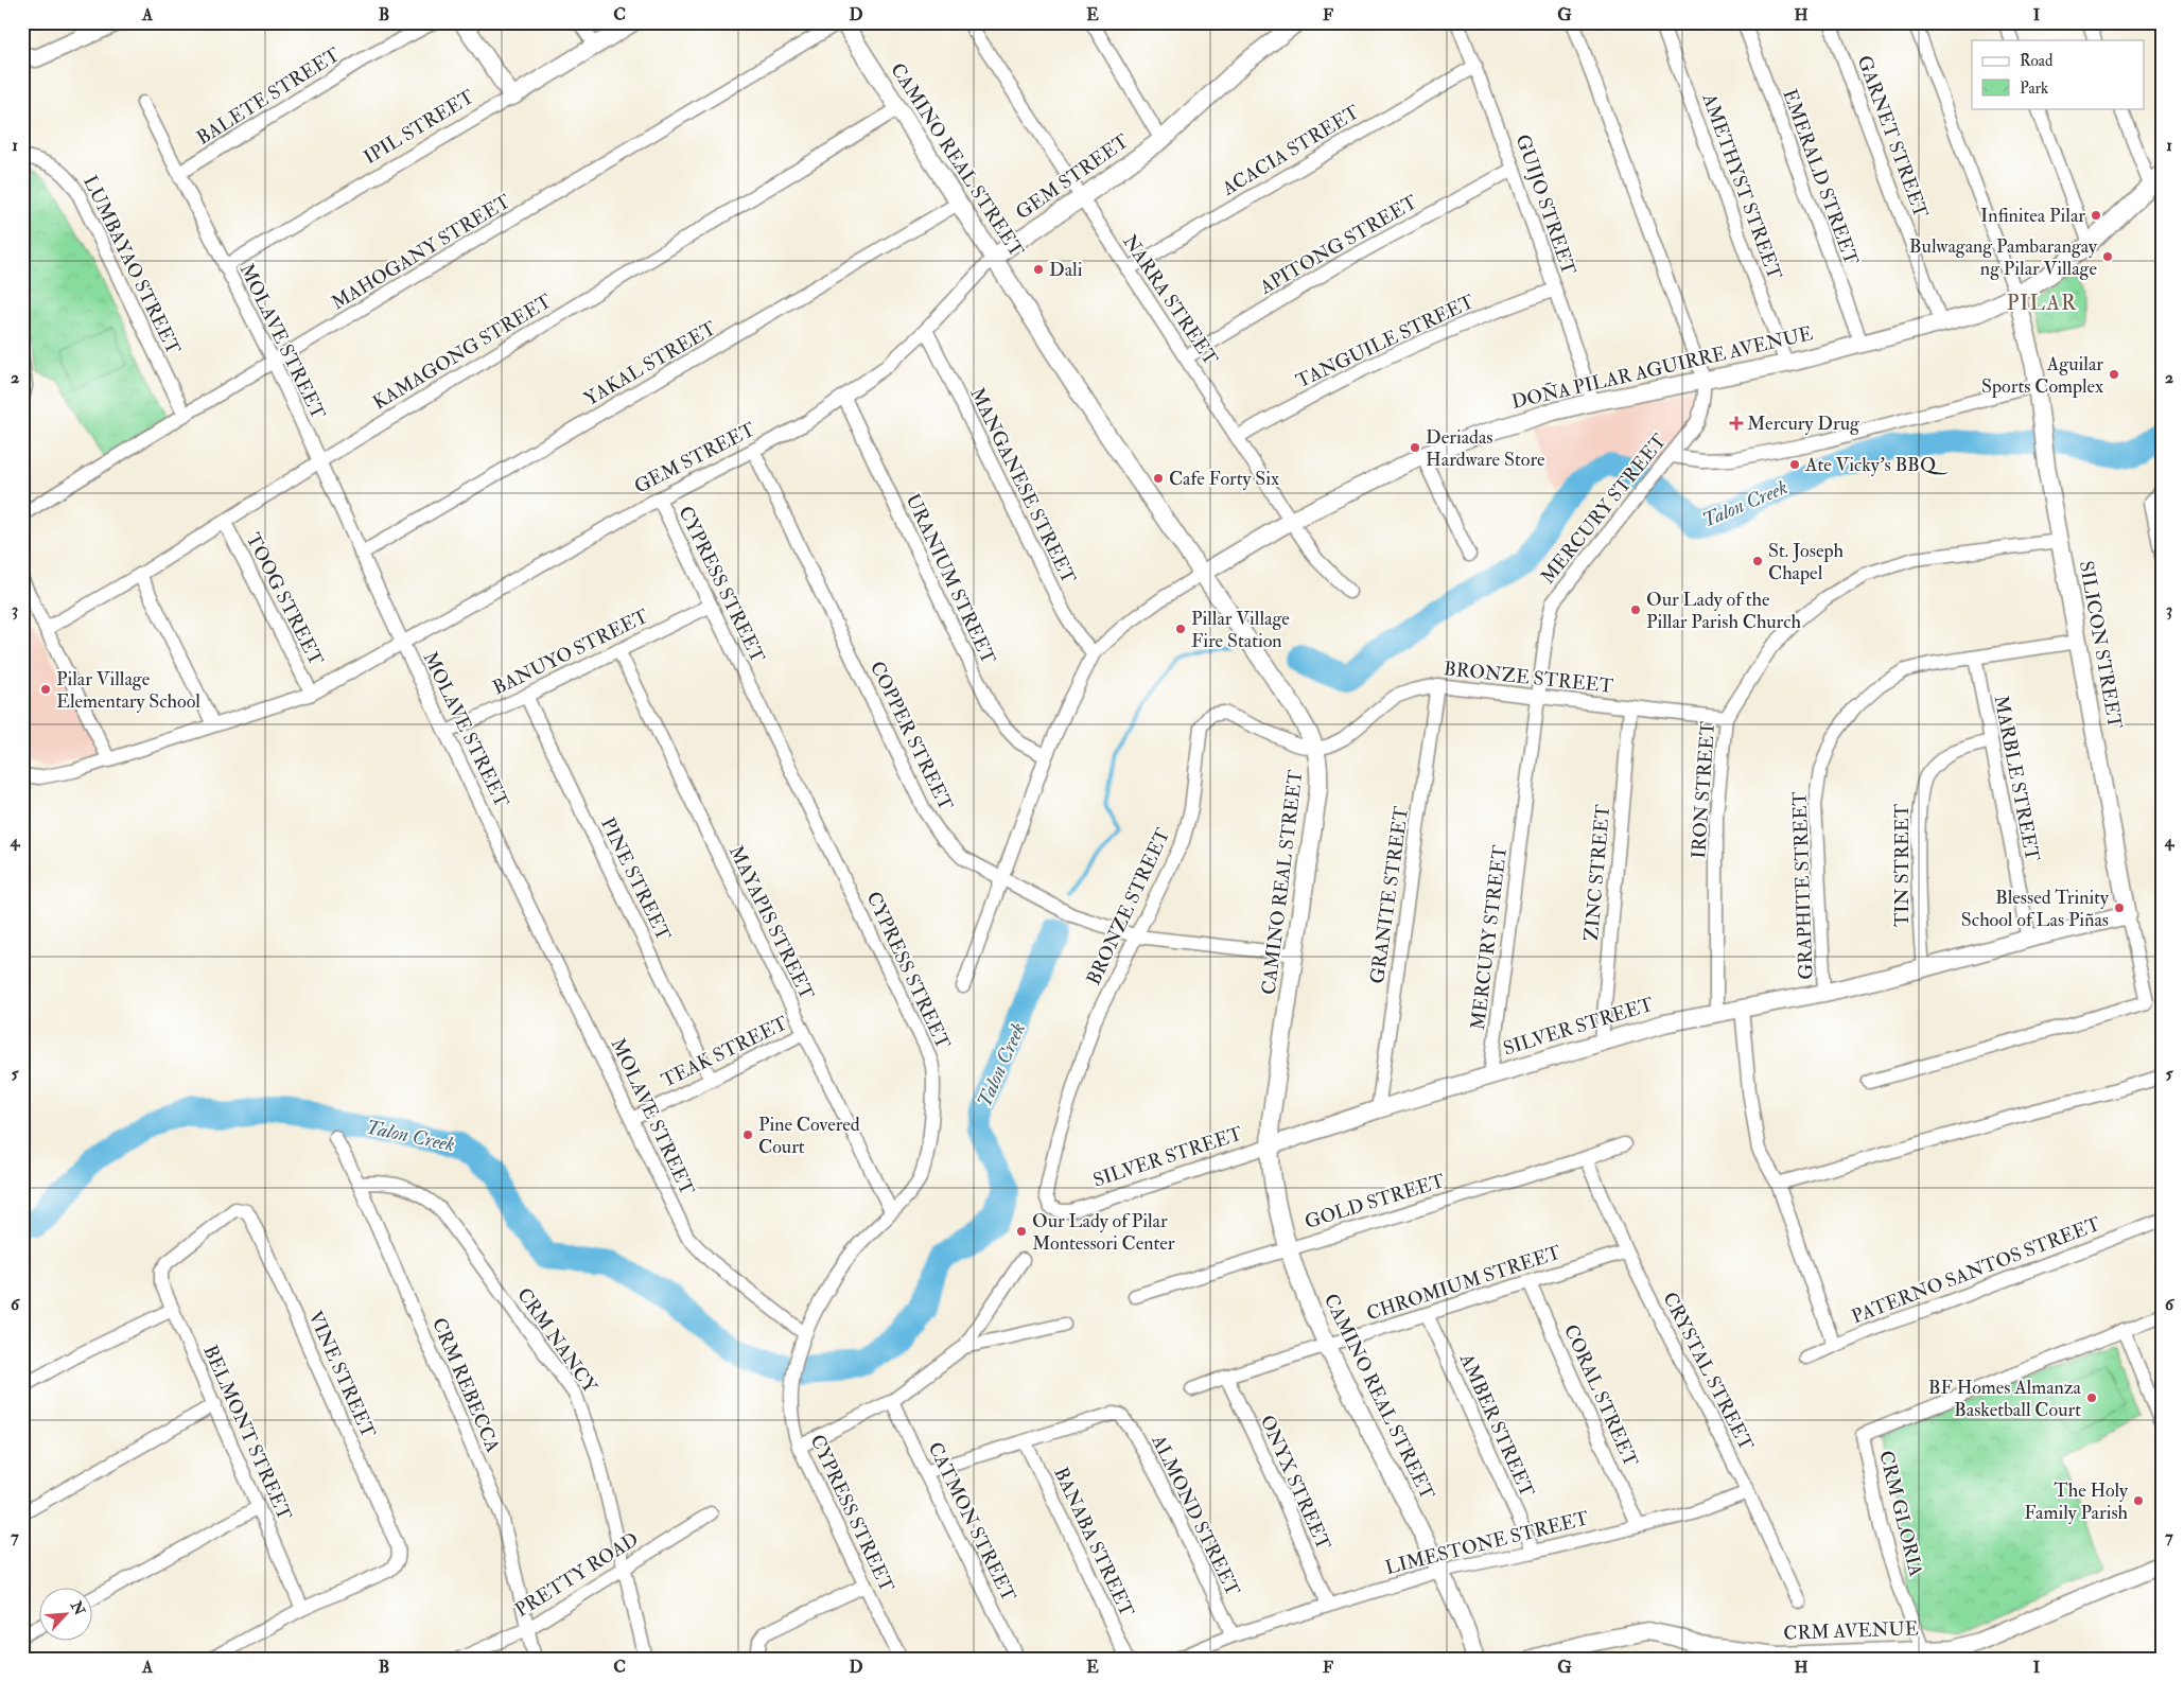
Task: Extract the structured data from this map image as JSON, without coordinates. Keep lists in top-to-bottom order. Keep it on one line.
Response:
{"streets":{"street":["BALETE STREET","IPIL STREET","GARNET STREET","ACACIA STREET","CAMINO REAL STREET","GEM STREET","EMERALD STREET","AMETHYST STREET","GUIJO STREET","APITONG STREET","MAHOGANY STREET","LUMBAYAO STREET","NARRA STREET","MOLAVE STREET","TANGUILE STREET","KAMAGONG STREET","YAKAL STREET","DOÑA PILAR AGUIRRE AVENUE","MANGANESE STREET","MERCURY STREET","URANIUM STREET","CYPRESS STREET","TOOG STREET","SILICON STREET","BANUYO STREET","BRONZE STREET","COPPER STREET","MARBLE STREET","IRON STREET","TIN STREET","ZINC STREET","PINE STREET","GRAPHITE STREET","GRANITE STREET","MAYAPIS STREET","SILVER STREET","TEAK STREET","GOLD STREET","PATERNO SANTOS STREET","CHROMIUM STREET","CRM NANCY","CRYSTAL STREET","VINE STREET","CRM REBECCA","CORAL STREET","AMBER STREET","BELMONT STREET","ONYX STREET","CRM GLORIA","ALMOND STREET","CATMON STREET","BANABA STREET","LIMESTONE STREET","PRETTY ROAD","CRM AVENUE"]},"crossings":[["BALETE STREET","MOLAVE STREET"],["IPIL STREET","MOLAVE STREET"],["GARNET STREET","DOÑA PILAR AGUIRRE AVENUE"],["ACACIA STREET","GUIJO STREET"],["ACACIA STREET","NARRA STREET"],["CAMINO REAL STREET","GEM STREET"],["CAMINO REAL STREET","KAMAGONG STREET"],["CAMINO REAL STREET","YAKAL STREET"],["CAMINO REAL STREET","DOÑA PILAR AGUIRRE AVENUE"],["CAMINO REAL STREET","BRONZE STREET"],["CAMINO REAL STREET","COPPER STREET"],["CAMINO REAL STREET","SILVER STREET"],["CAMINO REAL STREET","GOLD STREET"],["CAMINO REAL STREET","CHROMIUM STREET"],["CAMINO REAL STREET","LIMESTONE STREET"],["GEM STREET","NARRA STREET"],["GEM STREET","MOLAVE STREET"],["GEM STREET","MANGANESE STREET"],["GEM STREET","URANIUM STREET"],["GEM STREET","CYPRESS STREET"],["GEM STREET","TOOG STREET"],["GEM STREET","COPPER STREET"],["EMERALD STREET","DOÑA PILAR AGUIRRE AVENUE"],["AMETHYST STREET","DOÑA PILAR AGUIRRE AVENUE"],["GUIJO STREET","APITONG STREET"],["GUIJO STREET","TANGUILE STREET"],["GUIJO STREET","DOÑA PILAR AGUIRRE AVENUE"],["APITONG STREET","NARRA STREET"],["MAHOGANY STREET","LUMBAYAO STREET"],["MAHOGANY STREET","MOLAVE STREET"],["NARRA STREET","TANGUILE STREET"],["NARRA STREET","DOÑA PILAR AGUIRRE AVENUE"],["MOLAVE STREET","KAMAGONG STREET"],["MOLAVE STREET","YAKAL STREET"],["MOLAVE STREET","CYPRESS STREET"],["MOLAVE STREET","BANUYO STREET"],["MOLAVE STREET","TEAK STREET"],["KAMAGONG STREET","TOOG STREET"],["DOÑA PILAR AGUIRRE AVENUE","MANGANESE STREET"],["DOÑA PILAR AGUIRRE AVENUE","MERCURY STREET"],["DOÑA PILAR AGUIRRE AVENUE","URANIUM STREET"],["DOÑA PILAR AGUIRRE AVENUE","SILICON STREET"],["DOÑA PILAR AGUIRRE AVENUE","COPPER STREET"],["MERCURY STREET","BRONZE STREET"],["MERCURY STREET","SILVER STREET"],["CYPRESS STREET","BANUYO STREET"],["CYPRESS STREET","MAYAPIS STREET"],["SILICON STREET","IRON STREET"],["SILICON STREET","GRAPHITE STREET"],["SILICON STREET","SILVER STREET"],["BANUYO STREET","PINE STREET"],["BANUYO STREET","MAYAPIS STREET"],["BRONZE STREET","COPPER STREET"],["BRONZE STREET","IRON STREET"],["BRONZE STREET","ZINC STREET"],["BRONZE STREET","GRANITE STREET"],["BRONZE STREET","SILVER STREET"],["MARBLE STREET","TIN STREET"],["MARBLE STREET","GRAPHITE STREET"],["MARBLE STREET","SILVER STREET"],["IRON STREET","SILVER STREET"],["TIN STREET","SILVER STREET"],["ZINC STREET","SILVER STREET"],["PINE STREET","TEAK STREET"],["GRAPHITE STREET","SILVER STREET"],["GRANITE STREET","SILVER STREET"],["MAYAPIS STREET","TEAK STREET"],["GOLD STREET","CRYSTAL STREET"],["CHROMIUM STREET","CRYSTAL STREET"],["CHROMIUM STREET","CORAL STREET"],["CHROMIUM STREET","AMBER STREET"],["CHROMIUM STREET","ONYX STREET"],["CRM NANCY","CRM REBECCA"],["CRM NANCY","PRETTY ROAD"],["CRYSTAL STREET","LIMESTONE STREET"],["VINE STREET","BELMONT STREET"],["CRM REBECCA","PRETTY ROAD"],["CORAL STREET","LIMESTONE STREET"],["AMBER STREET","LIMESTONE STREET"],["ONYX STREET","LIMESTONE STREET"],["CRM GLORIA","CRM AVENUE"],["ALMOND STREET","BANABA STREET"],["ALMOND STREET","LIMESTONE STREET"]],"districts":["PILAR"],"water":["Talon Creek"],"places":{"other":["Infinitea Pilar","Bulwagang Pambarangay ng Pilar Village","Dali","Aguilar Sports Complex","Deriadas Hardware Store","Ate Vicky's BBQ","Cafe Forty Six","St. Joseph Chapel","Our Lady of the Pillar Parish Church","Pillar Village Fire Station","Pilar Village Elementary School","Blessed Trinity School of Las Piñas","Pine Covered Court","Our Lady of Pilar Montessori Center","BF Homes Almanza Basketball Court","The Holy Family Parish"],"health":["Mercury Drug"]},"legend":["Road","Park"],"north":"top right","grid":{"columns":["A","B","C","D","E","F","G","H","I"],"rows":["1","2","3","4","5","6","7"]}}
